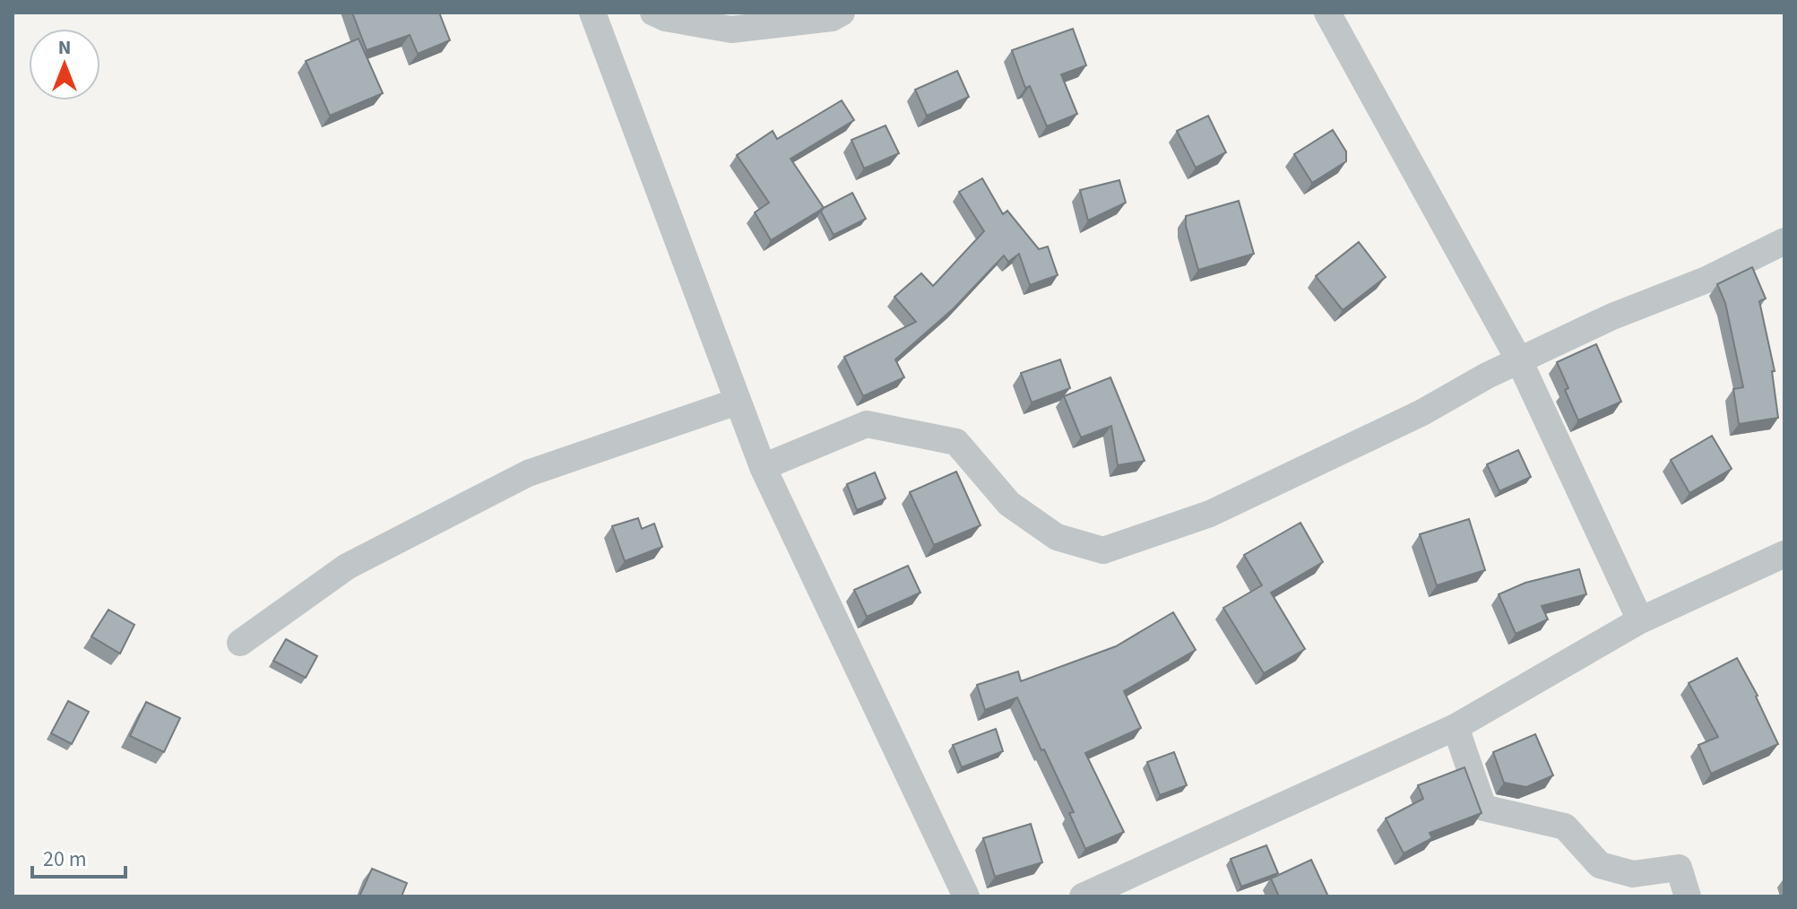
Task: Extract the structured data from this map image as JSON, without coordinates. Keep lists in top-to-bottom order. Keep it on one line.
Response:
{"scale_bar":"20 m","north":"top"}
